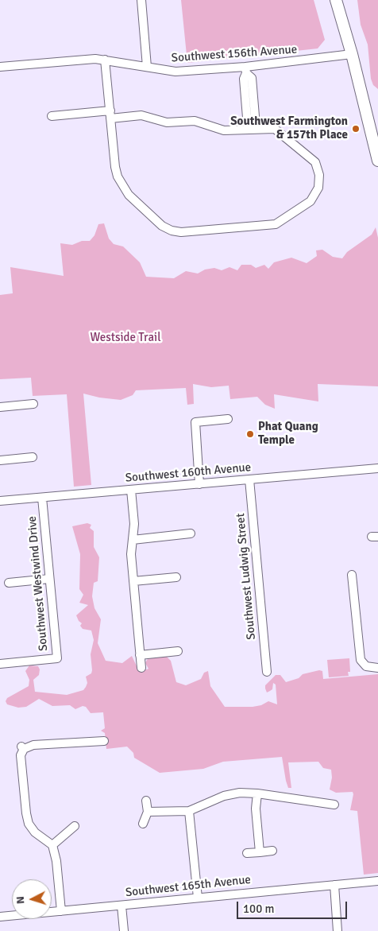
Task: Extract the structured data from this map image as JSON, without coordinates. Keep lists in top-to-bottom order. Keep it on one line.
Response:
{"streets":{"street":["Southwest 156th Avenue","Southwest 160th Avenue","Southwest Ludwig Street","Southwest Westwind Drive","Southwest 165th Avenue"]},"crossings":[["Southwest 160th Avenue","Southwest Ludwig Street"],["Southwest 160th Avenue","Southwest Westwind Drive"]],"parks":["Westside Trail"],"places":["Southwest Farmington & 157th Place","Phat Quang Temple"],"scale_bar":"100 m","north":"left"}
